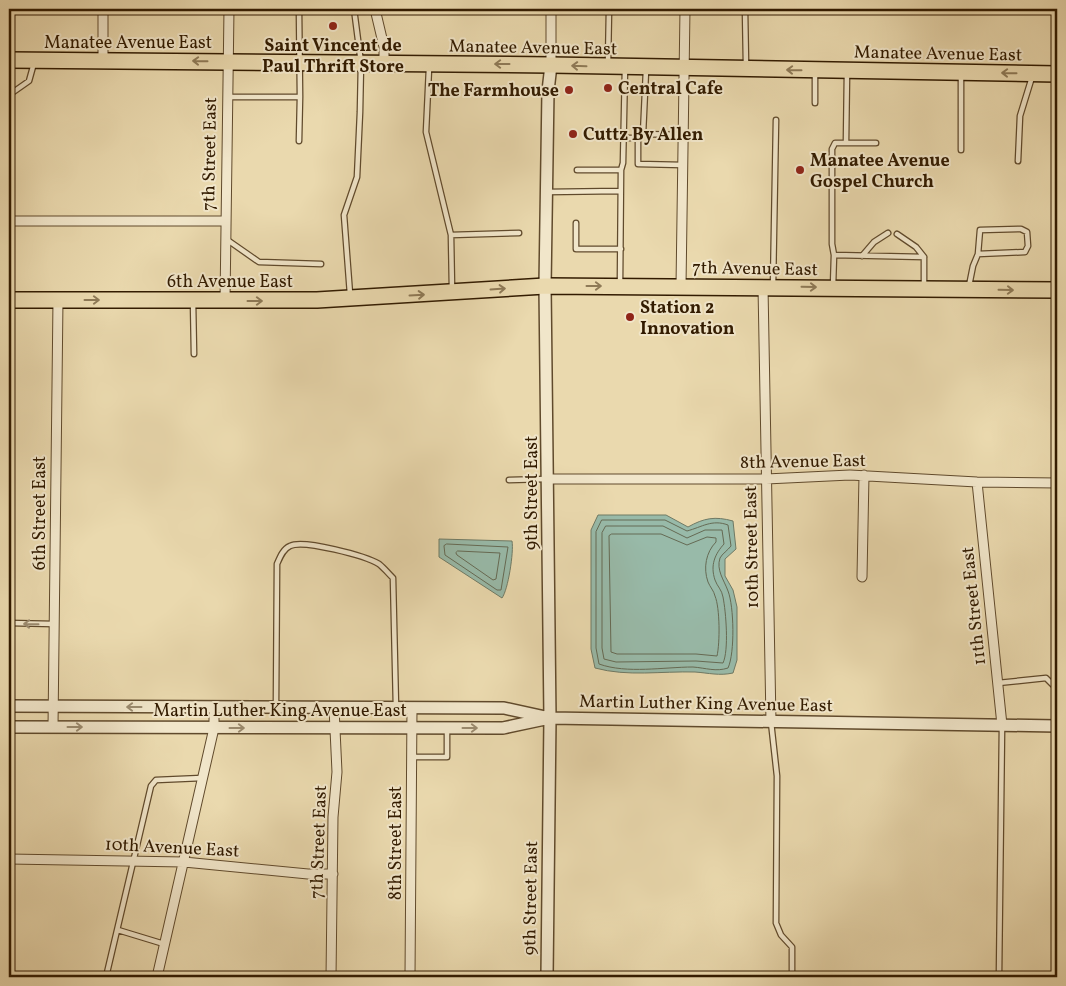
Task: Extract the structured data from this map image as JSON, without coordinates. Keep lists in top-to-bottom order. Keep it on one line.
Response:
{"streets":{"main road":["Manatee Avenue East","7th Avenue East","6th Avenue East"],"street":["7th Street East","8th Avenue East","9th Street East","6th Street East","10th Street East","11th Street East","Martin Luther King Avenue East","8th Street East","10th Avenue East"]},"crossings":[["Manatee Avenue East","7th Street East"],["Manatee Avenue East","9th Street East"],["7th Street East","6th Avenue East"],["7th Street East","Martin Luther King Avenue East"],["7th Street East","10th Avenue East"],["7th Avenue East","6th Avenue East"],["7th Avenue East","9th Street East"],["7th Avenue East","10th Street East"],["6th Avenue East","6th Street East"],["8th Avenue East","9th Street East"],["8th Avenue East","10th Street East"],["8th Avenue East","11th Street East"],["9th Street East","Martin Luther King Avenue East"],["6th Street East","Martin Luther King Avenue East"],["10th Street East","Martin Luther King Avenue East"],["11th Street East","Martin Luther King Avenue East"],["Martin Luther King Avenue East","8th Street East"]],"one_way":["Manatee Avenue East","7th Avenue East","6th Avenue East"],"places":["Saint Vincent de Paul Thrift Store","Central Cafe","The Farmhouse","Cuttz By Allen","Manatee Avenue Gospel Church","Station 2 Innovation"]}
